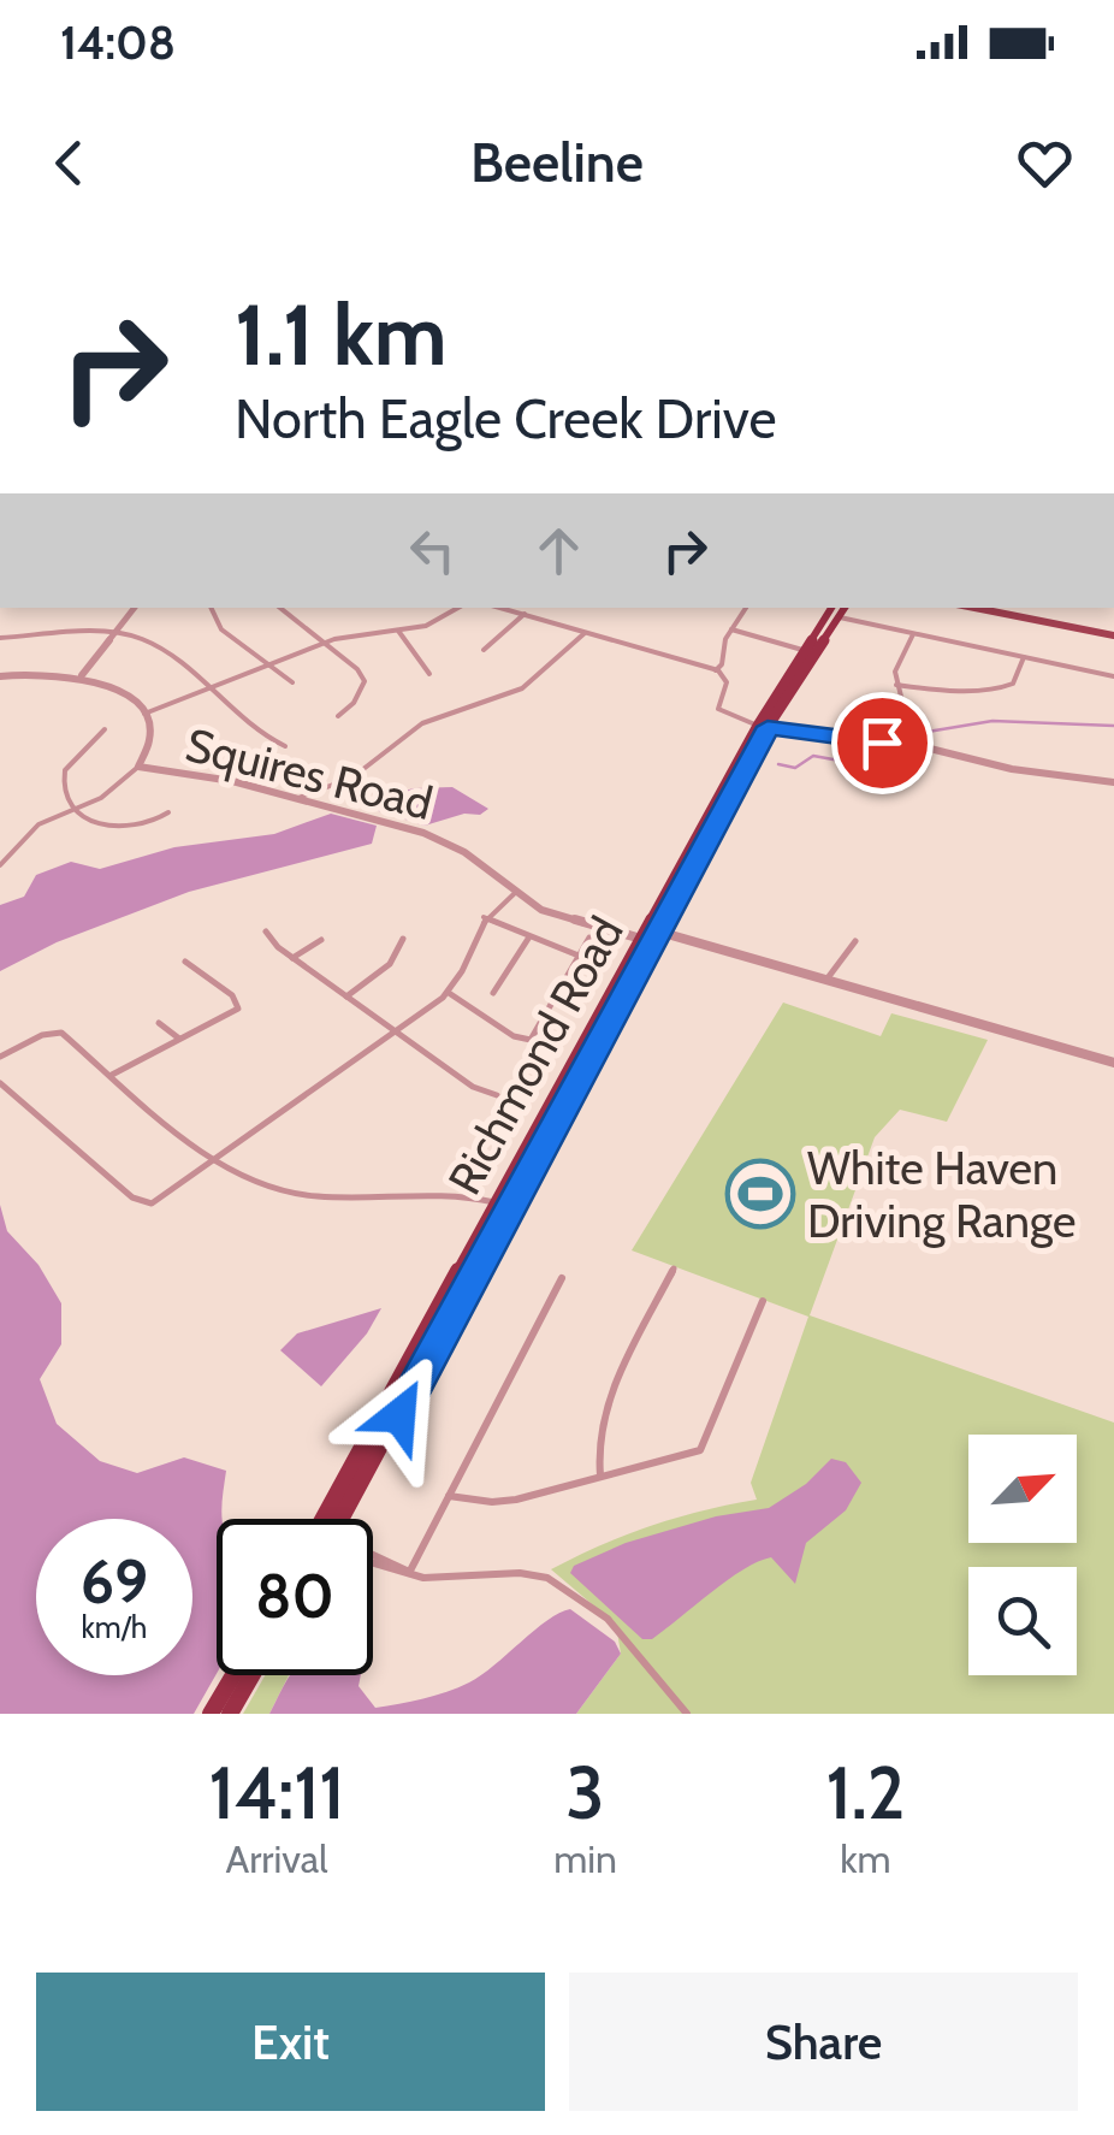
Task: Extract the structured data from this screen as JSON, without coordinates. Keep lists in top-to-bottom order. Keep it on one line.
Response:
{"streets":{"highway":["Richmond Road"],"street":["Squires Road"]},"crossings":[["Squires Road","Richmond Road"]],"places":{"sports":["White Haven Driving Range"]},"north":"top right","page":{"status":"14:08","header":"Beeline","turn":["1.1 km","North Eagle Creek Drive"],"speed":"69 km/h","limit":"80","eta":["14:11","Arrival","3","min","1.2","km"],"buttons":["Exit","Share"]}}
